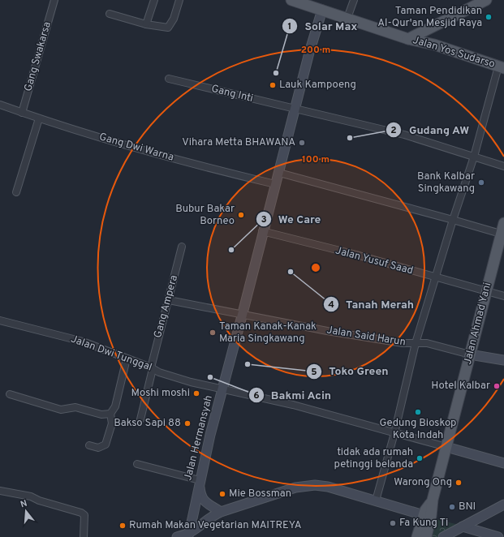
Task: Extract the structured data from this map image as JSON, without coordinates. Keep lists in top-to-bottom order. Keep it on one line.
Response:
{"streets":{"main road":["Jalan Yos Sudarso","Jalan Ahmad Yani"],"street":["Gang Swakarsa","Gang Inti","Gang Dwi Warna","Jalan Yusuf Saad","Gang Ampera","Jalan Said Harun","Jalan Dwi Tunggal","Jalan Hermansyah"]},"crossings":[["Jalan Yos Sudarso","Jalan Hermansyah"],["Gang Swakarsa","Gang Dwi Warna"],["Gang Inti","Jalan Hermansyah"],["Gang Dwi Warna","Jalan Hermansyah"],["Jalan Yusuf Saad","Jalan Ahmad Yani"],["Jalan Yusuf Saad","Jalan Hermansyah"],["Gang Ampera","Jalan Said Harun"],["Gang Ampera","Jalan Dwi Tunggal"],["Jalan Ahmad Yani","Jalan Said Harun"],["Jalan Ahmad Yani","Jalan Dwi Tunggal"],["Jalan Said Harun","Jalan Hermansyah"],["Jalan Dwi Tunggal","Jalan Hermansyah"]],"places":["Taman Pendidikan Al-Qur'an Mesjid Raya","Solar Max","Lauk Kampoeng","Gudang AW","Vihara Metta BHAWANA","Bank Kalbar Singkawang","Bubur Bakar Borneo","We Care","Tanah Merah","Taman Kanak-Kanak Maria Singkawang","Toko Green","Bakmi Acin","Hotel Kalbar","Moshi moshi","Gedung Bioskop Kota Indah","Bakso Sapi 88","tidak ada rumah petinggi belanda","Warong Ong","Mie Bossman","BNI","Fa Kung Ti","Rumah Makan Vegetarian MAITREYA"],"north":"top","rings":["200 m","100 m"]}
